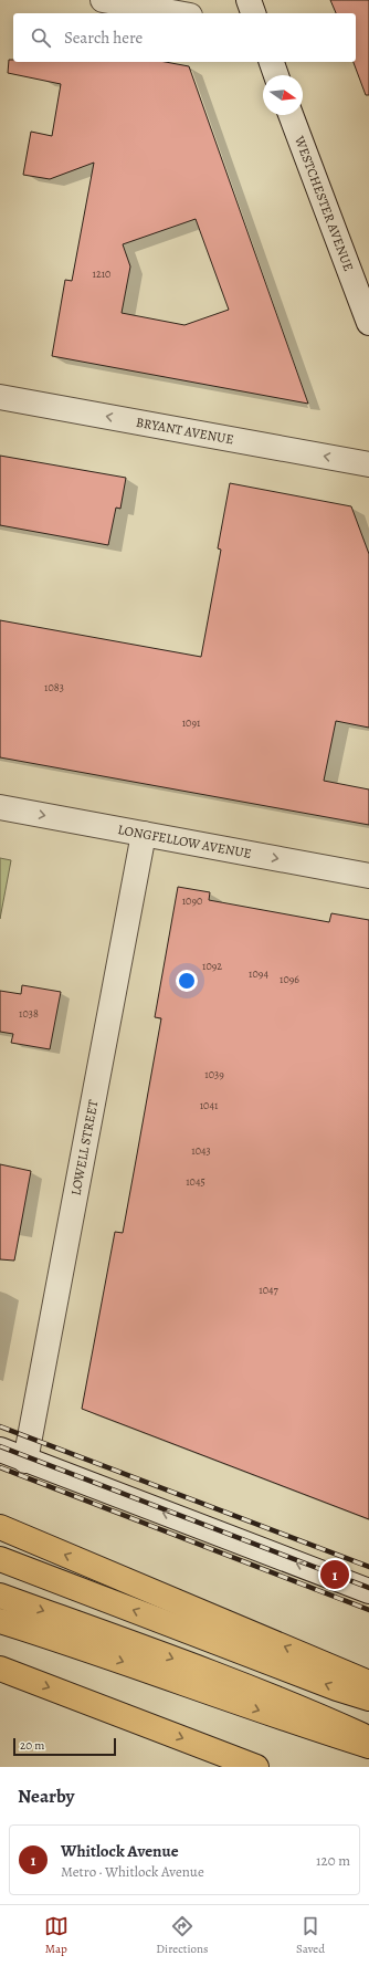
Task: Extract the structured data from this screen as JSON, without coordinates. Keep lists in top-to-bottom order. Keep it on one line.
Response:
{"streets":{"street":["WESTCHESTER AVENUE","BRYANT AVENUE","LONGFELLOW AVENUE","LOWELL STREET"]},"crossings":[["LONGFELLOW AVENUE","LOWELL STREET"]],"one_way":["BRYANT AVENUE","LONGFELLOW AVENUE"],"house_numbers":["1210","1083","1091","1090","1092","1094","1096","1038","1039","1041","1043","1045","1047"],"scale_bar":"20 m","north":"right","page":{"search":"Search here","pins":"1","scale":"20 m","heading":"Nearby","list":[{"mark":"1","name":"Whitlock Avenue","note":"Metro · Whitlock Avenue","value":"120 m"}],"nav":["Map","Directions","Saved"]}}
